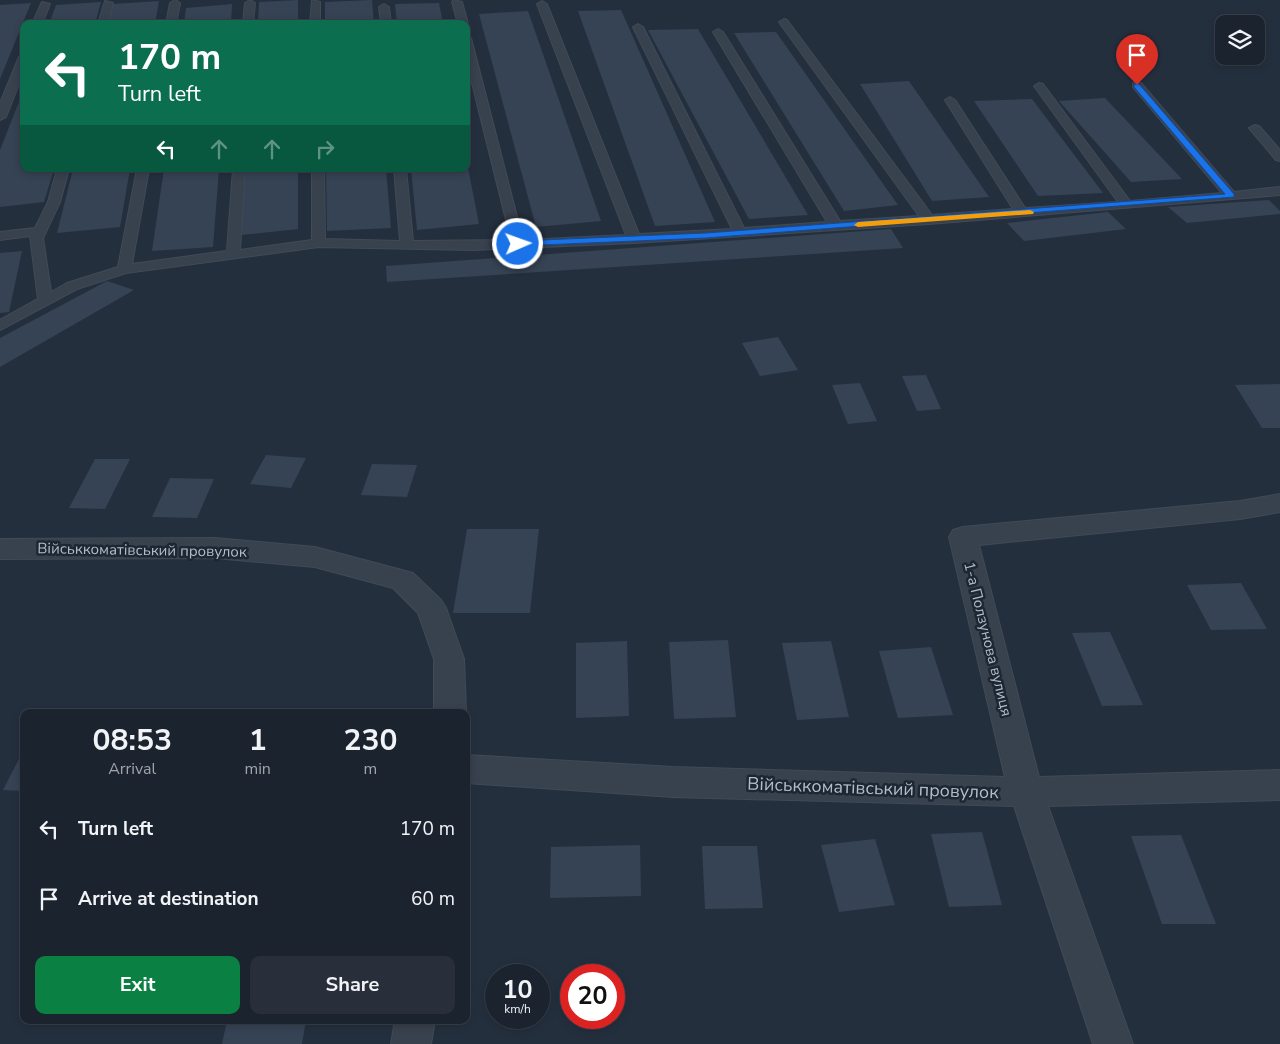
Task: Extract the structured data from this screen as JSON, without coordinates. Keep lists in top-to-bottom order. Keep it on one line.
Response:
{"streets":{"street":["Військкоматівський провулок","1-а Ползунова вулиця"]},"crossings":[["Військкоматівський провулок","1-а Ползунова вулиця"]],"page":{"turn":["170 m","Turn left"],"eta":["08:53","Arrival","1","min","230","m"],"list":[{"name":"Turn left","value":"170 m"},{"name":"Arrive at destination","value":"60 m"}],"buttons":["Exit","Share"],"speed":"10 km/h","limit":"20"}}
